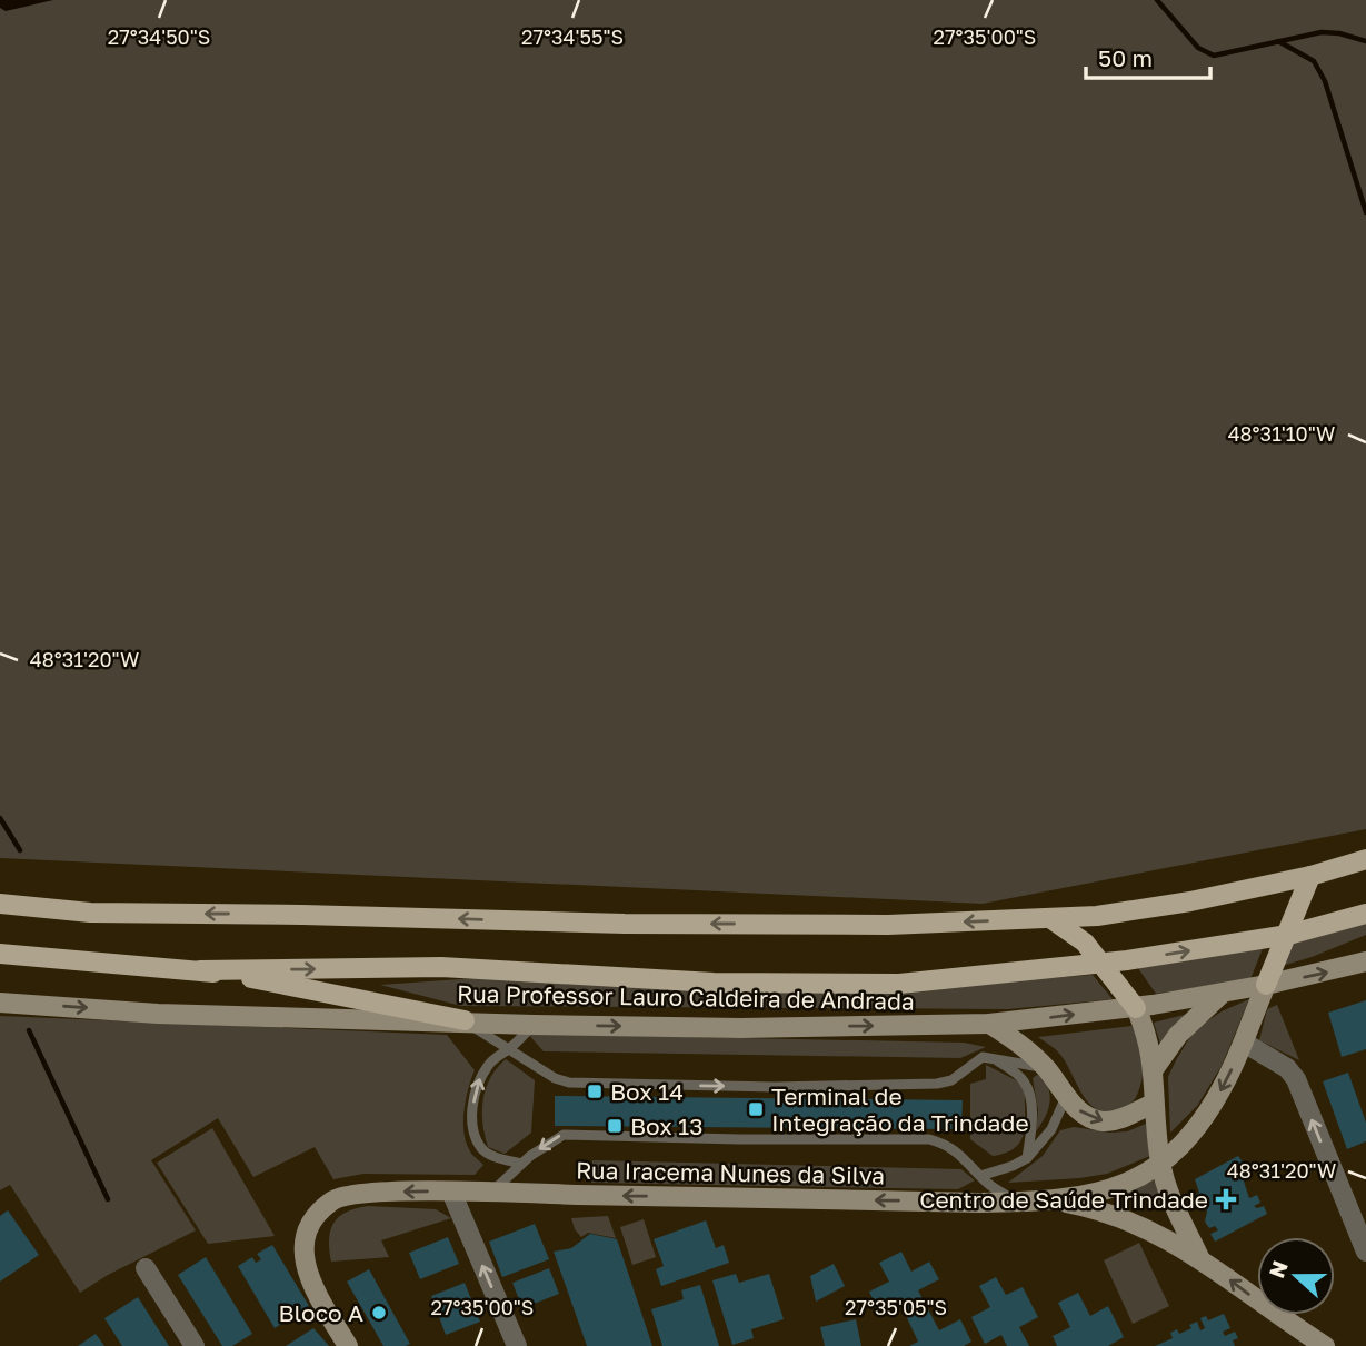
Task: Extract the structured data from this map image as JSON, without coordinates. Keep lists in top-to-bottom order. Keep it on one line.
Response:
{"streets":{"street":["Rua Professor Lauro Caldeira de Andrada","Rua Iracema Nunes da Silva"]},"crossings":[["Rua Professor Lauro Caldeira de Andrada","Rua Iracema Nunes da Silva"]],"one_way":["Rua Professor Lauro Caldeira de Andrada"],"places":{"transit":["Box 14","Terminal de Integração da Trindade","Box 13"],"health":["Centro de Saúde Trindade"],"other":["Bloco A"]},"scale_bar":"50 m","north":"left","coordinates":["27°34'50\"S","27°34'55\"S","27°35'00\"S","48°31'10\"W","48°31'20\"W","27°35'05\"S"]}
